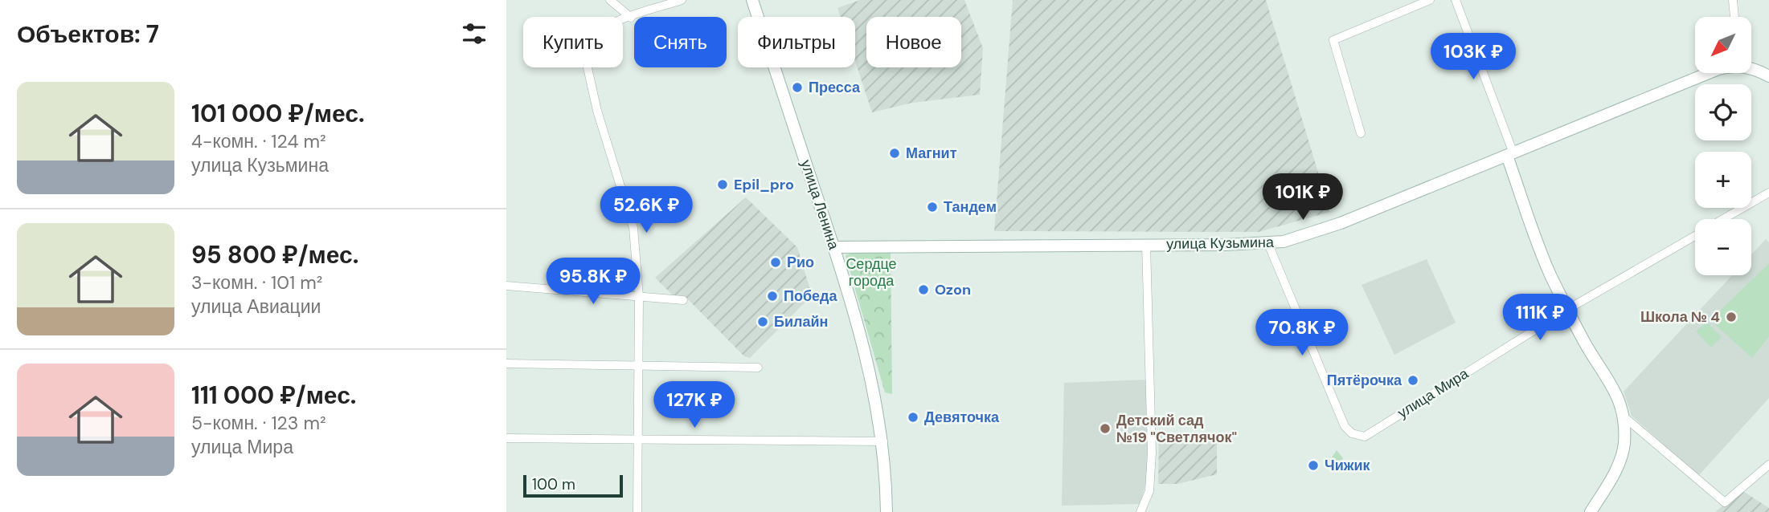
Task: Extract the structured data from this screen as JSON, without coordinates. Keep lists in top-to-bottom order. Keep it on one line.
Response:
{"streets":{"main road":["улица Ленина","улица Кузьмина"],"street":["улица Мира"]},"crossings":[["улица Ленина","улица Кузьмина"],["улица Кузьмина","улица Мира"]],"parks":["Сердце города"],"places":["Пресса","Магнит","Epil_pro","Тандем","Рио","Ozon","Победа","Школа № 4","Билайн","Пятёрочка","Девяточка","Детский сад №19 \"Светлячок\"","Чижик"],"scale_bar":"100 m","north":"bottom left","page":{"heading":"Объектов: 7","map_buttons":["+","−"],"chip":["Купить","Снять","Фильтры","Новое"],"price":["103K ₽","101K ₽","52.6K ₽","95.8K ₽","111K ₽","70.8K ₽","127K ₽"],"list":[{"name":"101 000 ₽/мес.","note":"4-комн. · 124 m² · улица Кузьмина"},{"name":"95 800 ₽/мес.","note":"3-комн. · 101 m² · улица Авиации"},{"name":"111 000 ₽/мес.","note":"5-комн. · 123 m² · улица Мира"}],"scale":"100 m"}}
